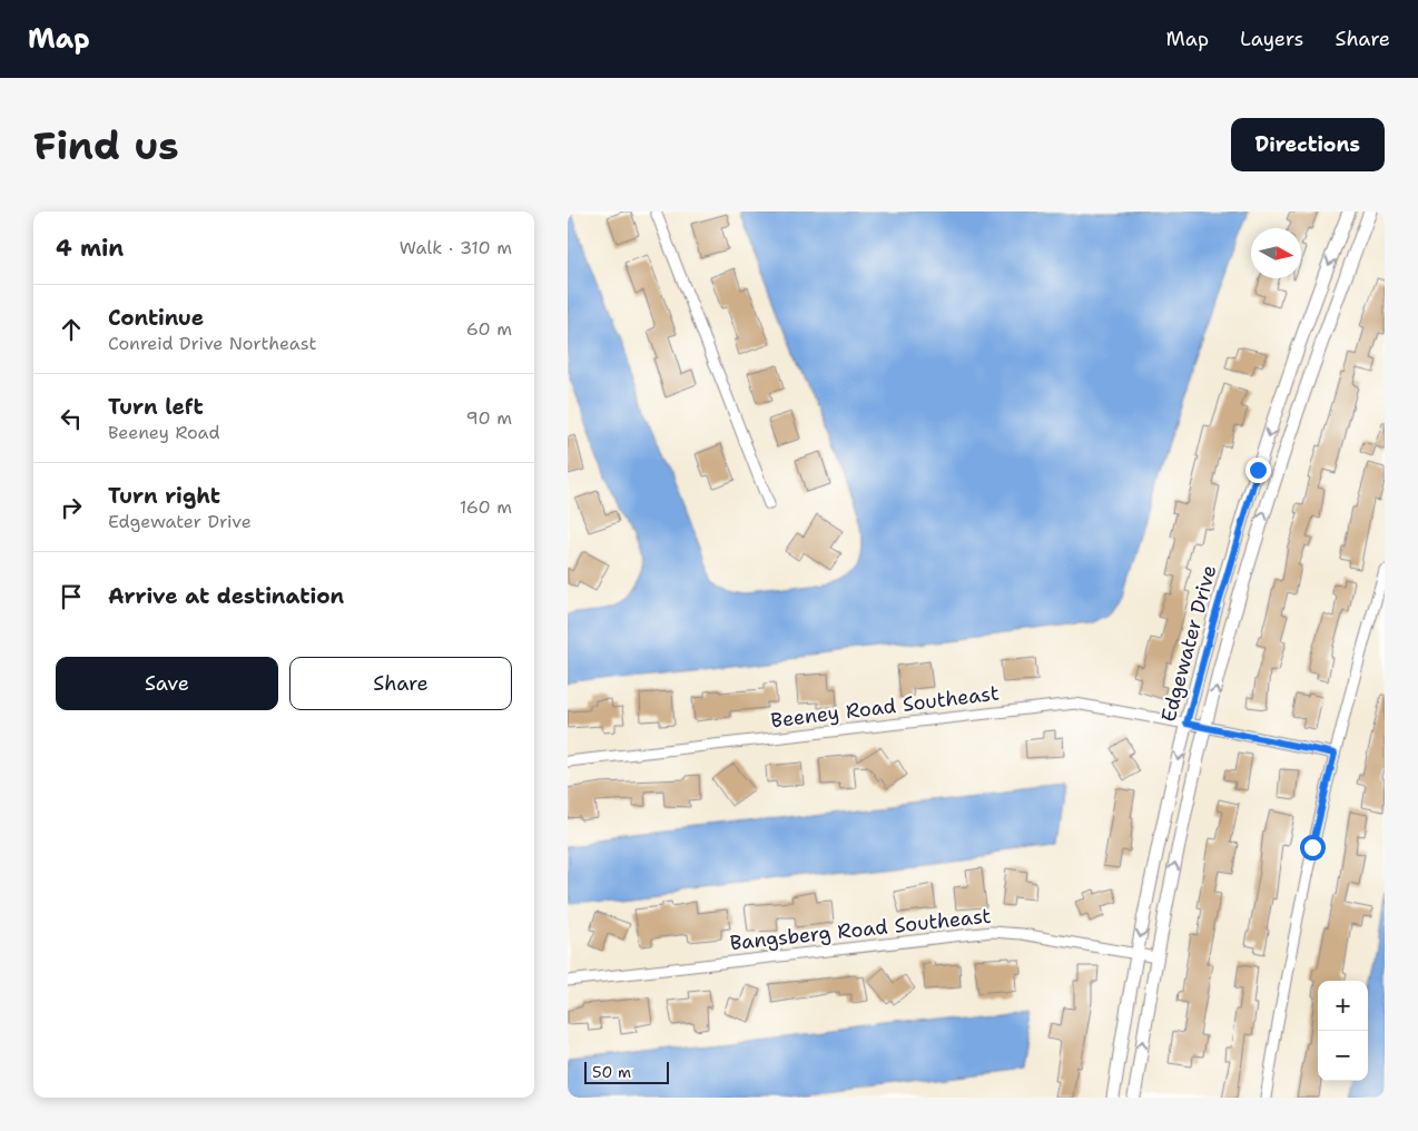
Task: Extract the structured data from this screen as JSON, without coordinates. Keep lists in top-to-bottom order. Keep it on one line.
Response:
{"streets":{"street":["Edgewater Drive","Beeney Road Southeast","Bangsberg Road Southeast"]},"crossings":[["Edgewater Drive","Beeney Road Southeast"],["Edgewater Drive","Bangsberg Road Southeast"]],"scale_bar":"50 m","north":"right","page":{"header":"Map","nav":["Map","Layers","Share"],"buttons":["Directions",["Save","Share"]],"title":"Find us","heading":["4 min","Walk · 310 m"],"list":[["Continue","Conreid Drive Northeast","60 m"],["Turn left","Beeney Road","90 m"],["Turn right","Edgewater Drive","160 m"],"Arrive at destination"],"map_buttons":["+","−"],"scale":"50 m"}}
